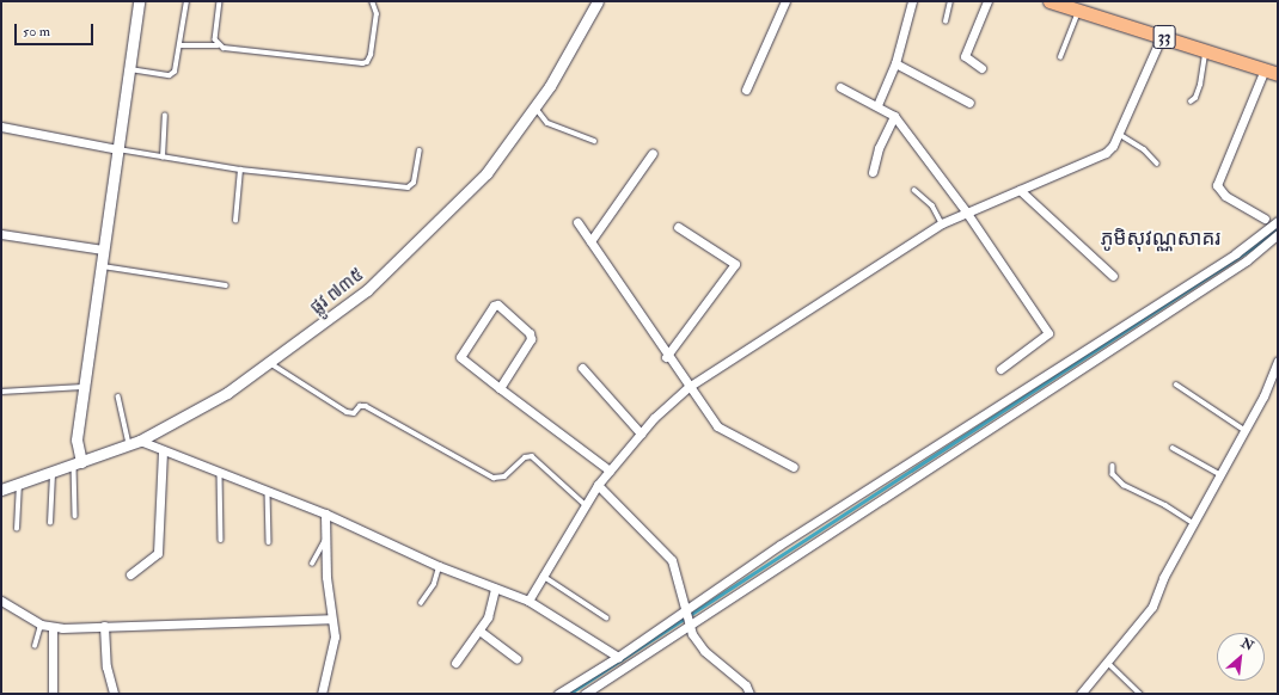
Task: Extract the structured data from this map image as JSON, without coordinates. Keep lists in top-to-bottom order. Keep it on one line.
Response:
{"streets":{"main road":["33"],"street":["ផ្លូវ ៧៣៥"]},"districts":["ភូមិសុវណ្ណសាគរ"],"scale_bar":"50 m","north":"top right"}
